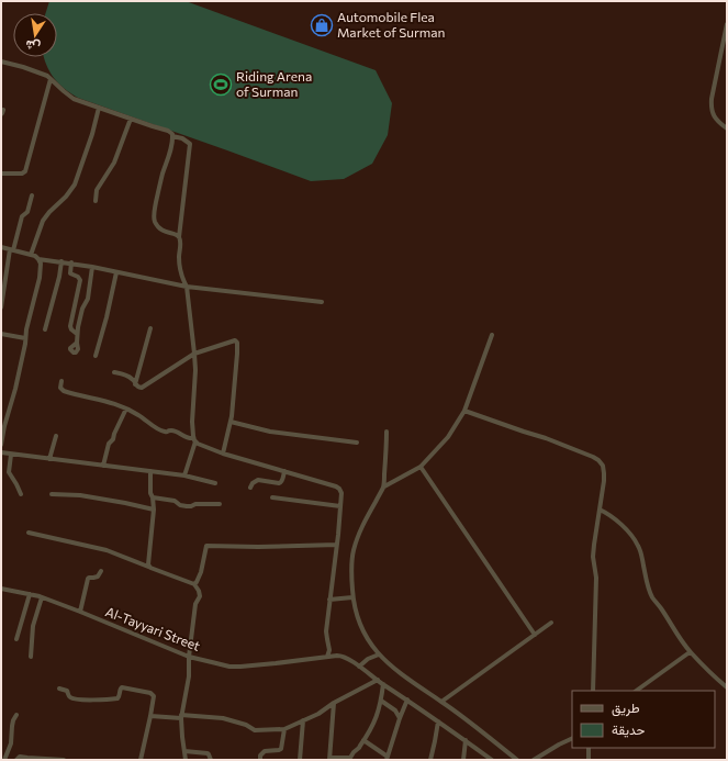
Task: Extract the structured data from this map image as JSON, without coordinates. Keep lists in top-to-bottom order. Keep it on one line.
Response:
{"streets":{"street":["Al-Tayyari Street"]},"places":{"shop":["Automobile Flea Market of Surman"],"sports":["Riding Arena of Surman"]},"legend":["طريق","حديقة"],"north":"bottom"}
